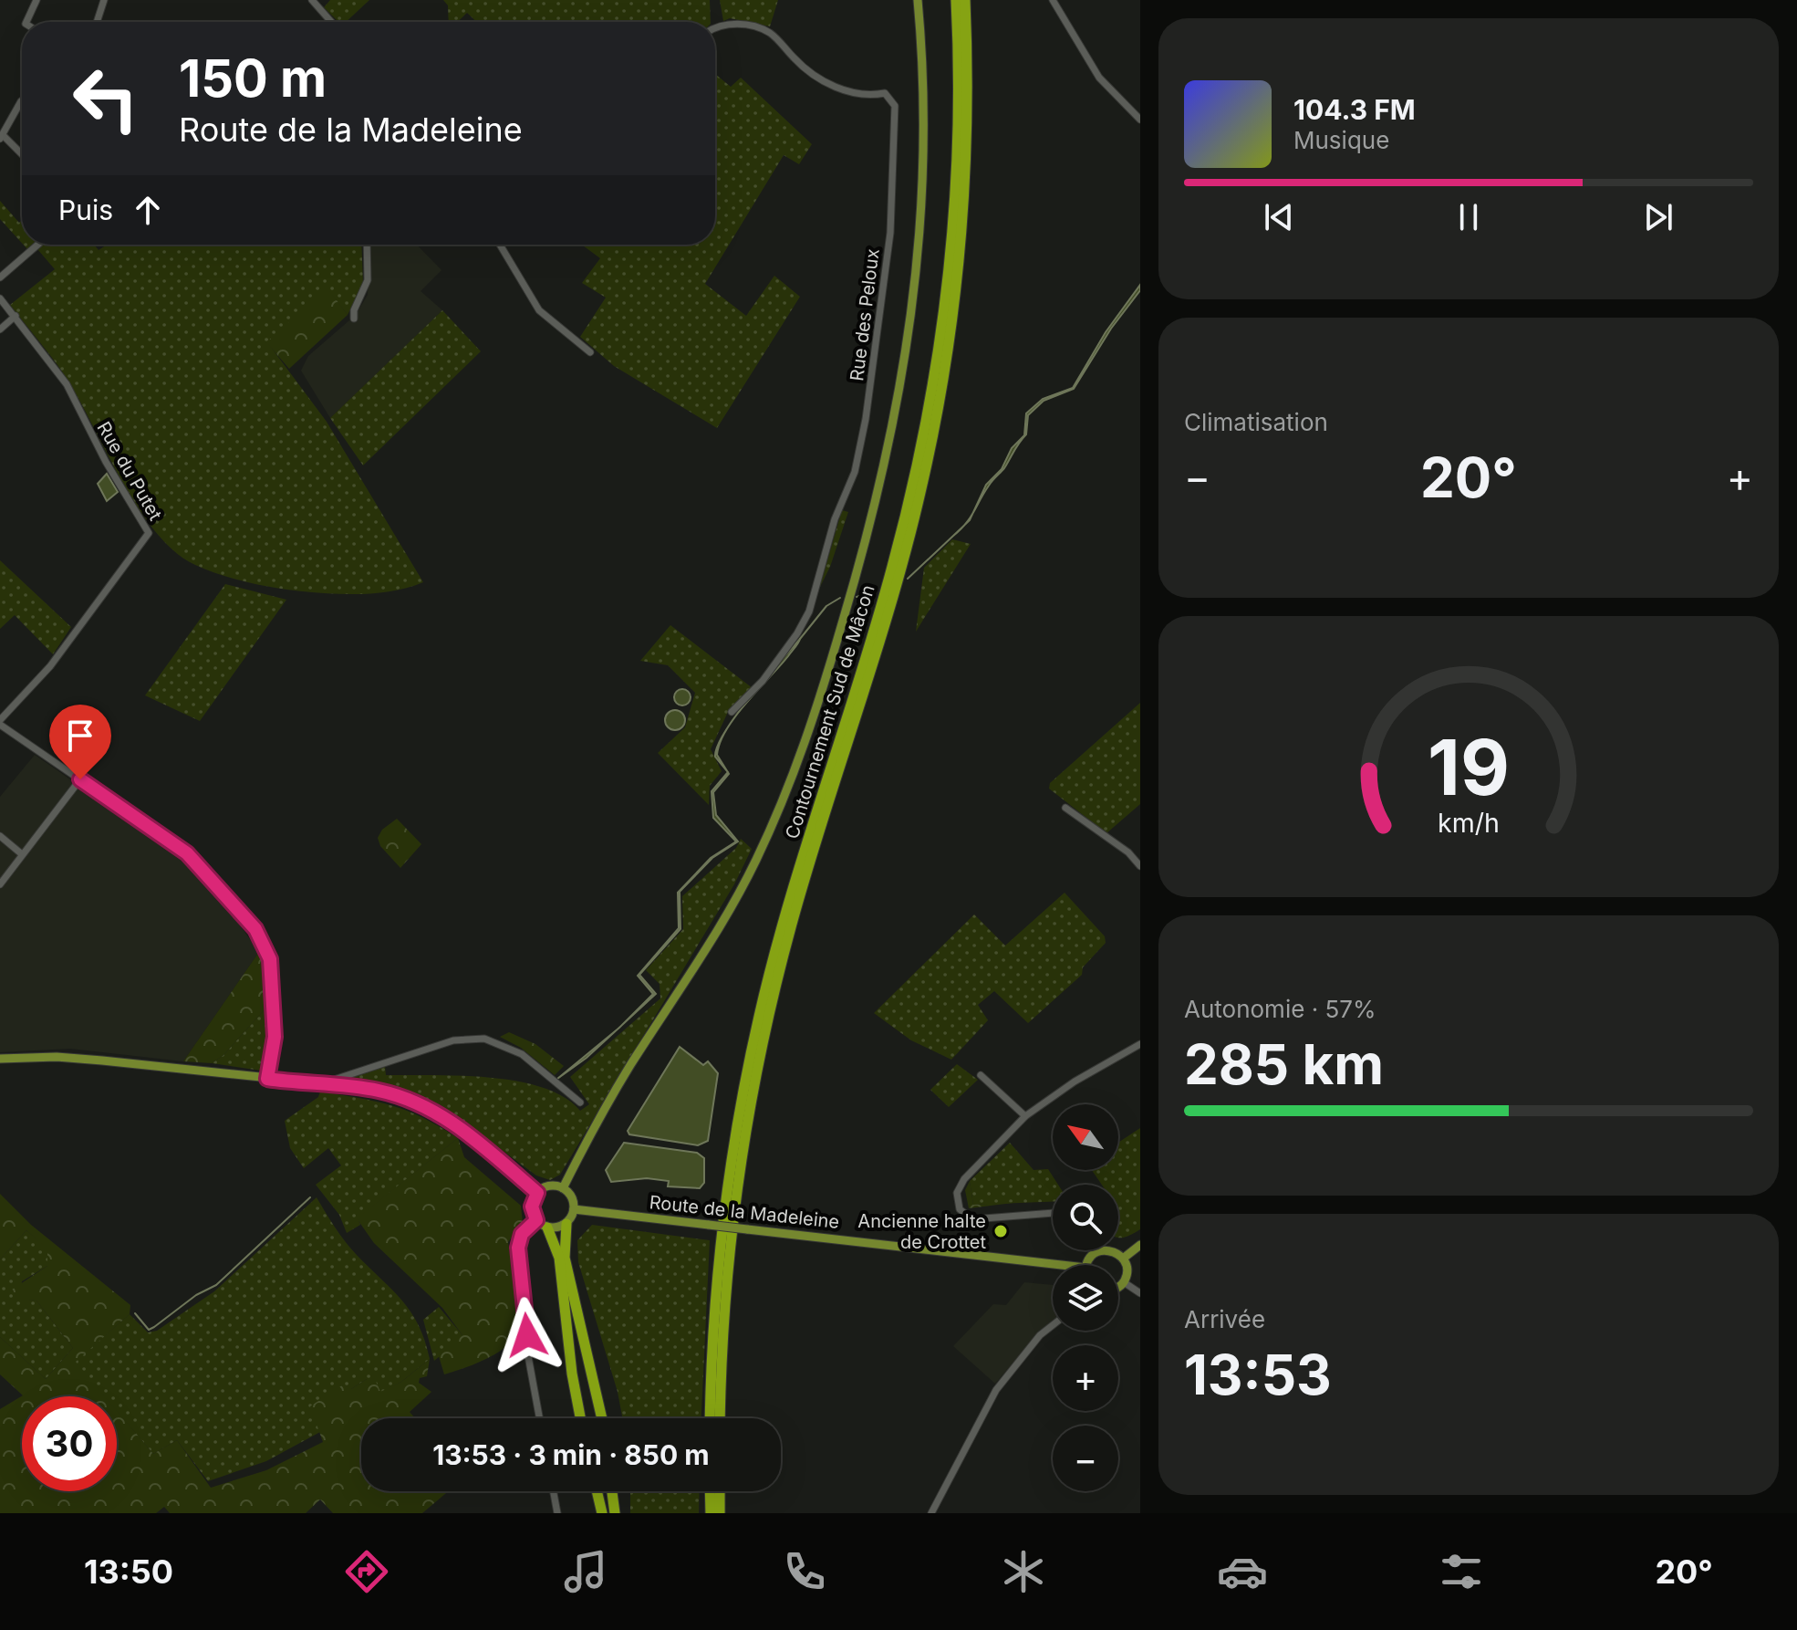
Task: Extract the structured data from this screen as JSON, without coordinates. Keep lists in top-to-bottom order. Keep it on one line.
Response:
{"streets":{"highway":["Contournement Sud de Mâcon"],"main road":["Route de la Madeleine"],"street":["Rue des Peloux","Rue du Putet"]},"places":["Ancienne halte de Crottet"],"north":"top left","page":{"turn":["150 m","Route de la Madeleine"],"song":["104.3 FM","Musique"],"then":"Puis","tile":["Climatisation",["Autonomie · 57%","285 km"],["Arrivée","13:53"]],"heat":["−","20°","+"],"map_buttons":["+","−"],"limit":"30","trip":"13:53 · 3 min · 850 m","tabs":["13:50","20°"],"gauge":["19","km/h"]}}
